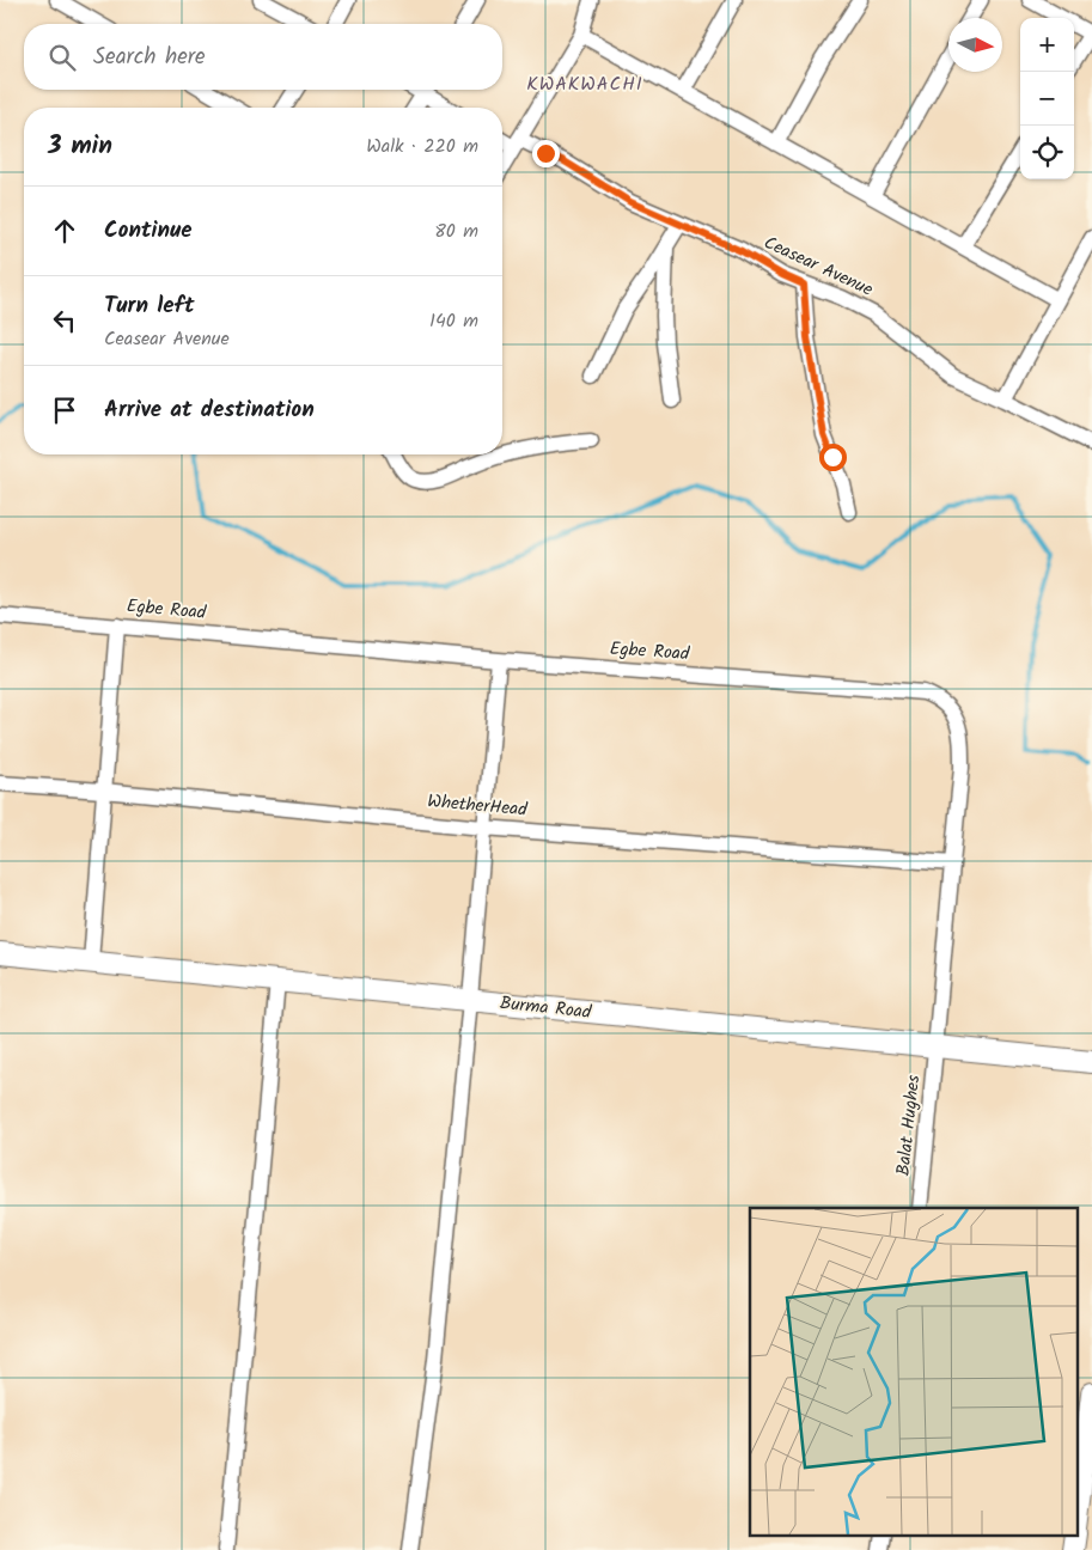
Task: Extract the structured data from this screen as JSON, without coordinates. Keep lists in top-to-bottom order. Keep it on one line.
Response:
{"streets":{"street":["Ceasear Avenue","Egbe Road","WhetherHead","Burma Road","Balat Hughes"]},"crossings":[["Egbe Road","WhetherHead"],["Egbe Road","Burma Road"],["Egbe Road","Balat Hughes"],["Burma Road","Balat Hughes"]],"districts":["KWAKWACHI"],"north":"right","page":{"map_buttons":["+","−"],"search":"Search here","heading":["3 min","Walk · 220 m"],"list":[["Continue","80 m"],["Turn left","Ceasear Avenue","140 m"],"Arrive at destination"]}}
